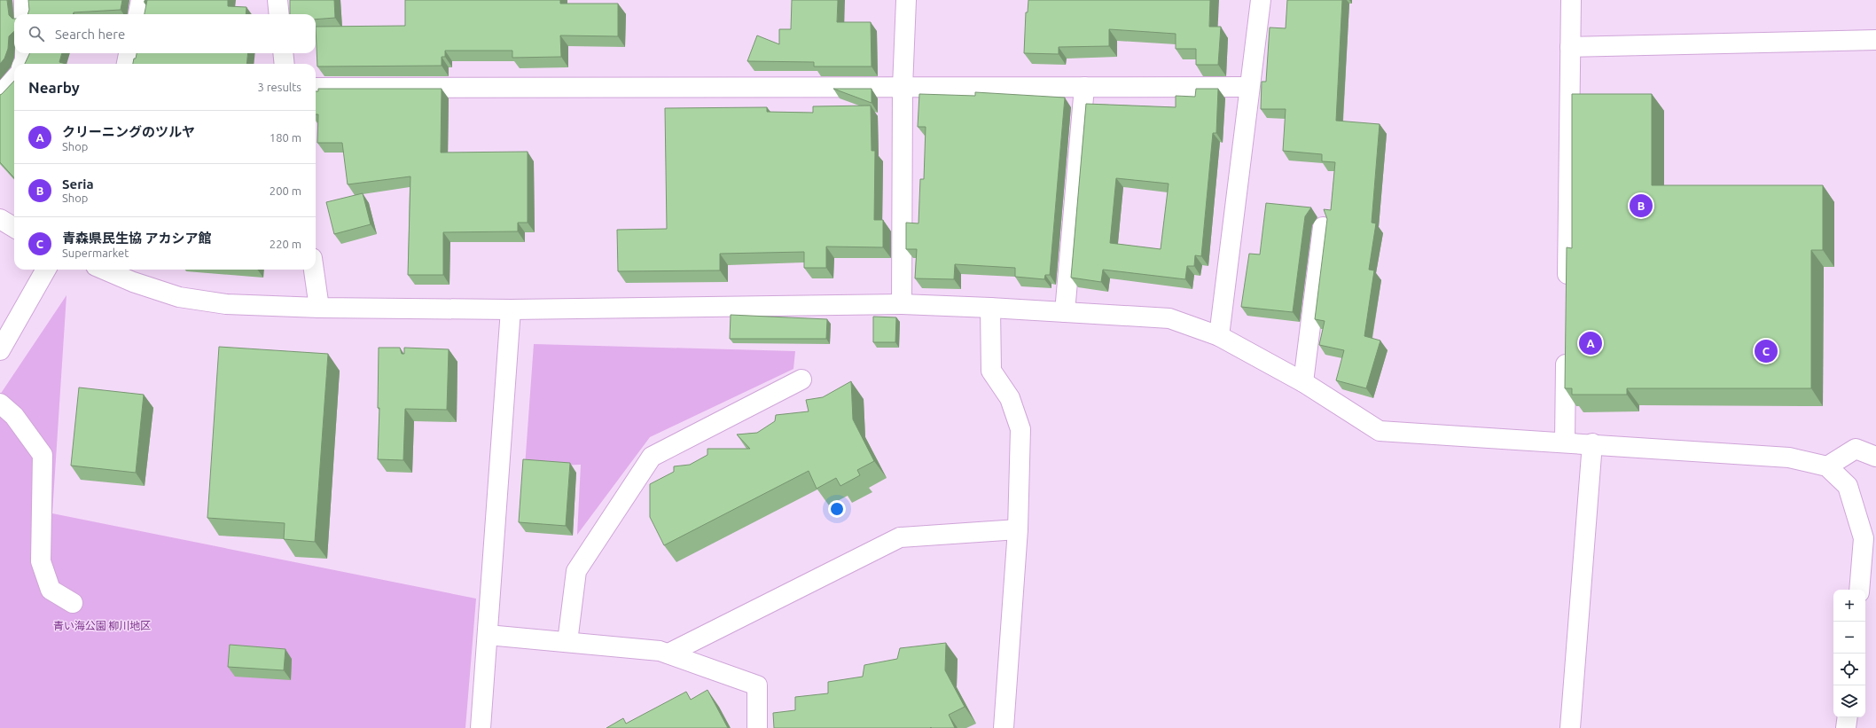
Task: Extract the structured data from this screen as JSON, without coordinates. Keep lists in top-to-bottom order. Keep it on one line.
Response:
{"parks":["青い海公園 柳川地区"],"page":{"search":"Search here","heading":["Nearby","3 results"],"list":[{"mark":"A","name":"クリーニングのツルヤ","note":"Shop","value":"180 m"},{"mark":"B","name":"Seria","note":"Shop","value":"200 m"},{"mark":"C","name":"青森県民生協 アカシア館","note":"Supermarket","value":"220 m"}],"pins":["B","A","C"],"map_buttons":["+","−"]}}
